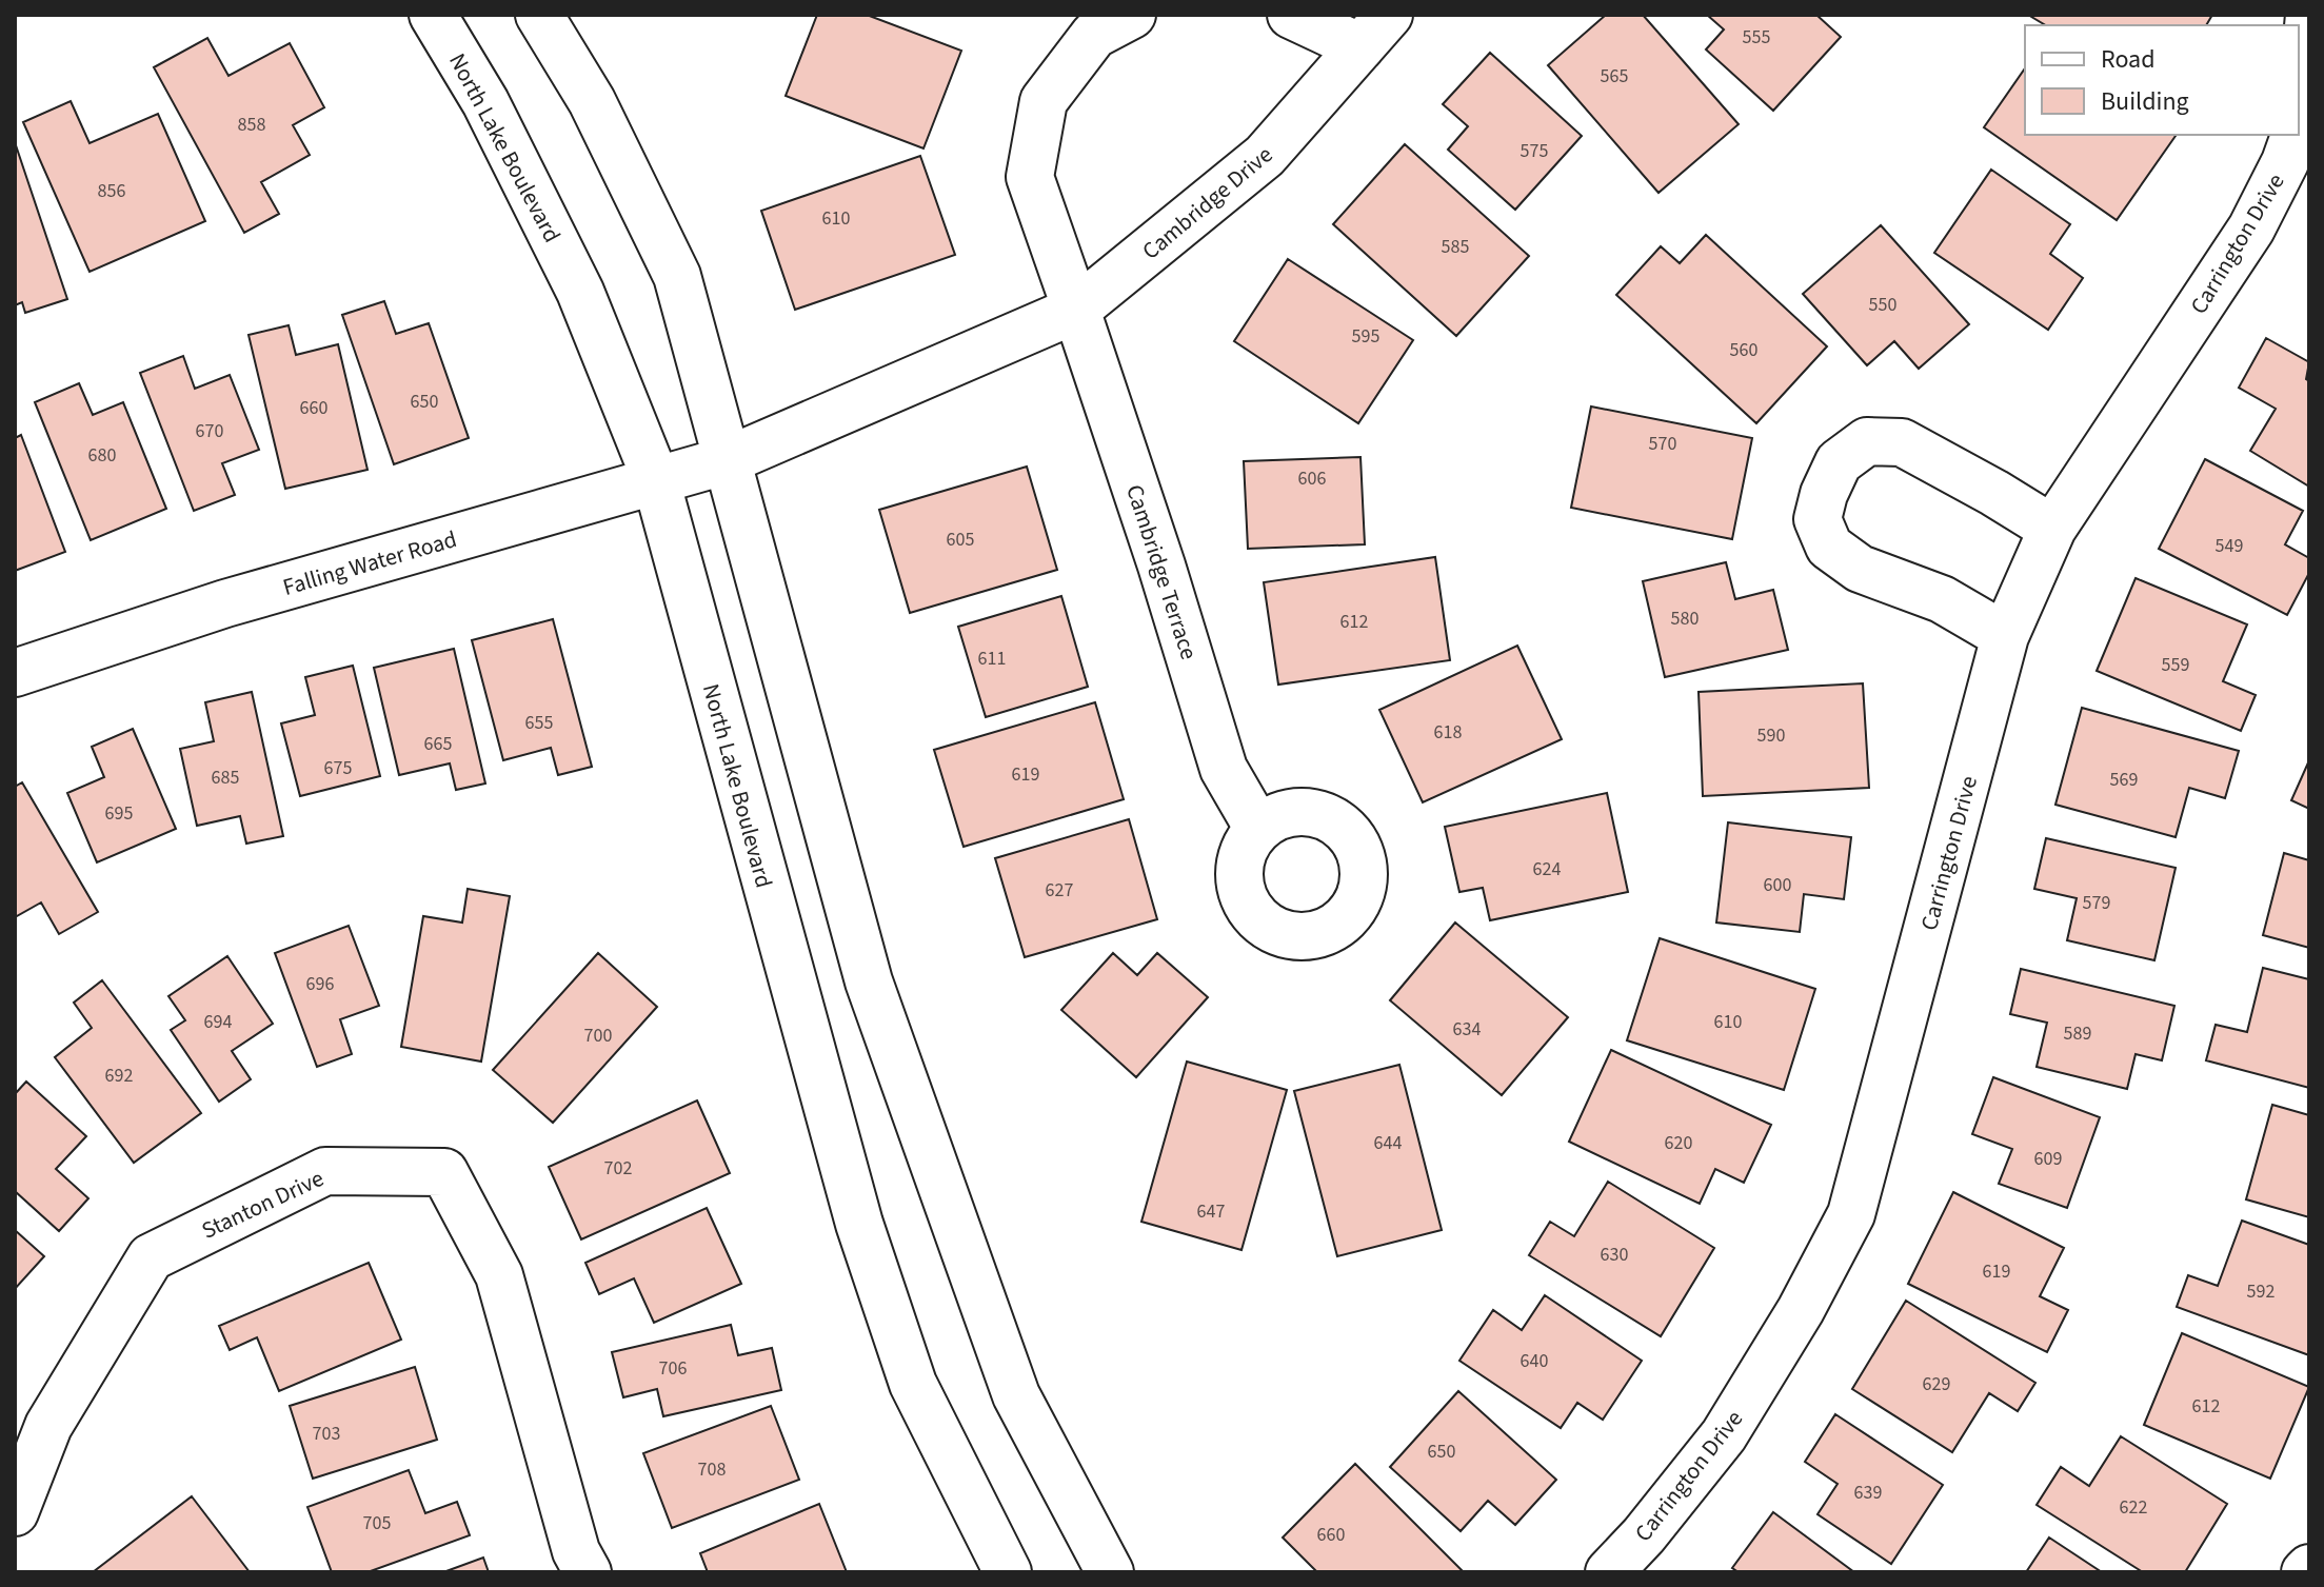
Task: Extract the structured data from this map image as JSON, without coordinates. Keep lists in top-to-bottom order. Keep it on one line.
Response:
{"streets":{"street":["North Lake Boulevard","Cambridge Drive","Carrington Drive","Falling Water Road","Cambridge Terrace","Stanton Drive"]},"crossings":[["North Lake Boulevard","Falling Water Road"],["Cambridge Drive","Falling Water Road"],["Cambridge Drive","Cambridge Terrace"]],"house_numbers":["555","565","858","575","856","610","585","550","595","560","650","660","670","570","680","606","605","549","580","612","611","559","655","618","590","665","675","619","685","569","695","624","600","627","579","696","694","610","634","589","700","692","644","620","609","702","647","630","619","592","640","706","629","612","703","650","708","639","622","705","660"],"legend":["Road","Building"]}
